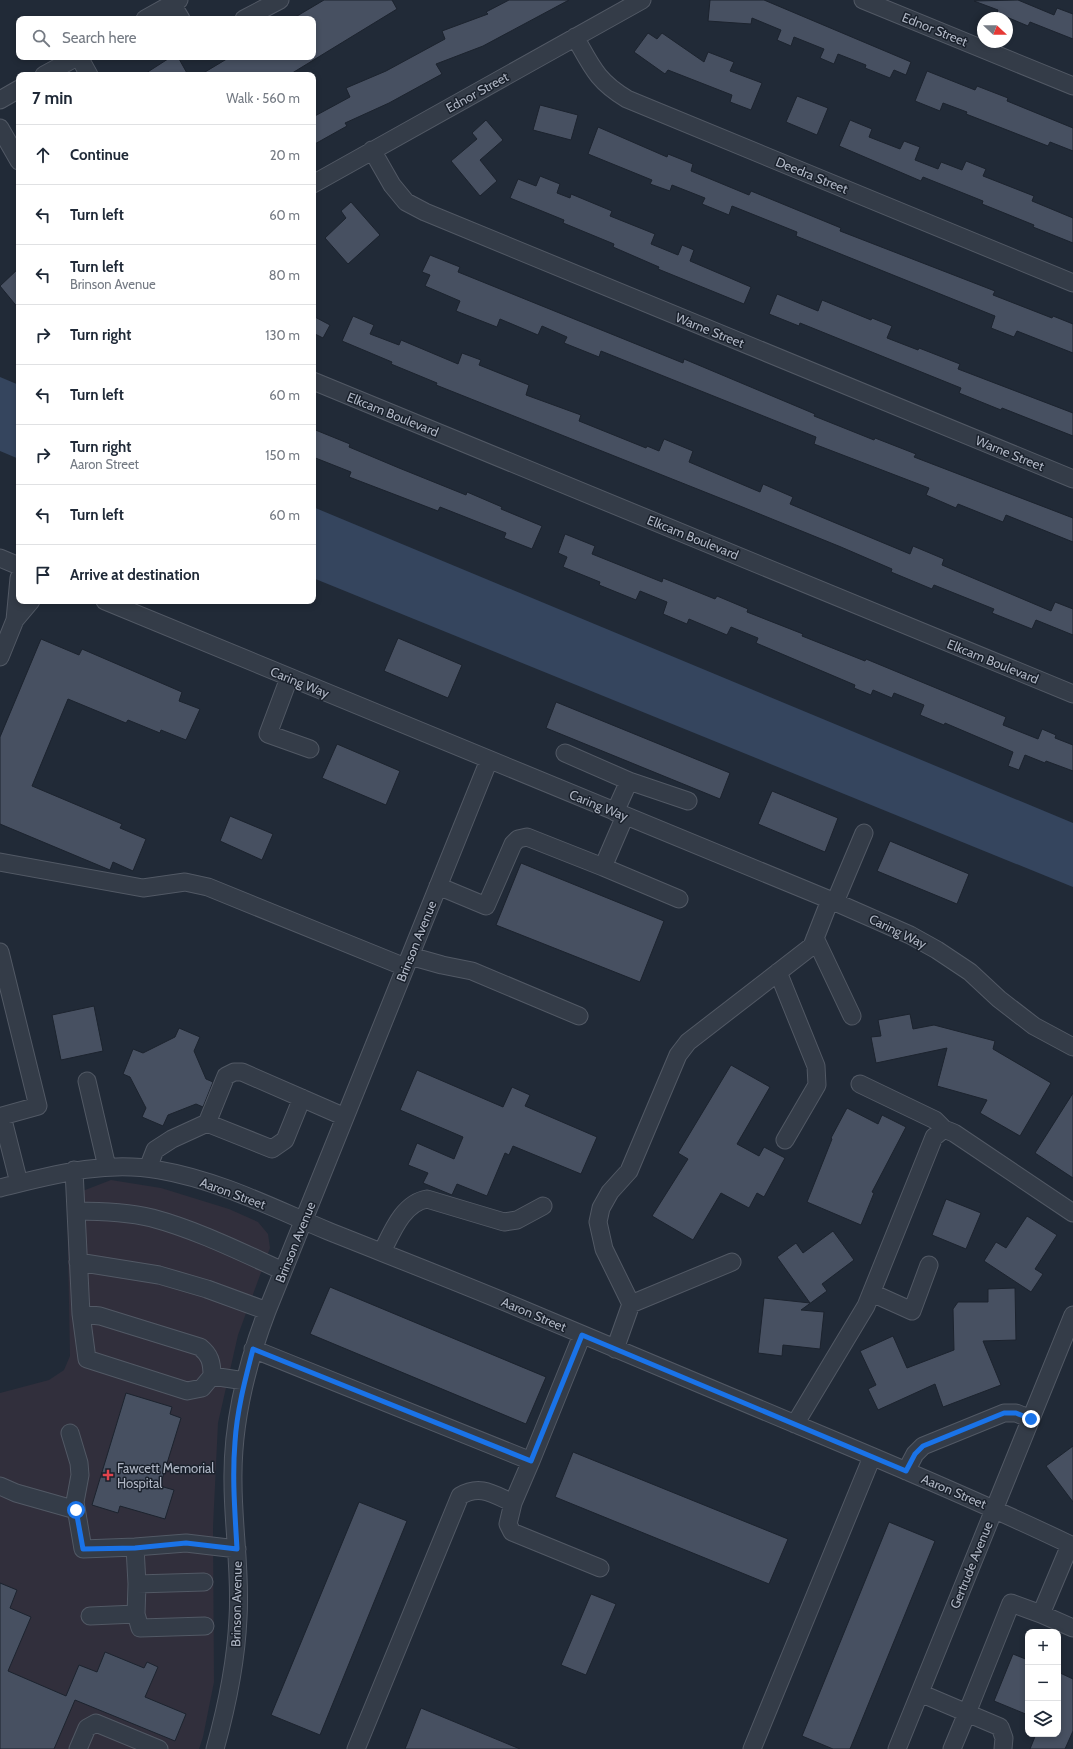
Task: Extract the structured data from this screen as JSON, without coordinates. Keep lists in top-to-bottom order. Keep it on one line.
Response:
{"streets":{"street":["Ednor Street","Deedra Street","Warne Street","Elkcam Boulevard","Caring Way","Brinson Avenue","Aaron Street","Gertrude Avenue"]},"crossings":[["Ednor Street","Deedra Street"],["Ednor Street","Warne Street"],["Caring Way","Brinson Avenue"],["Brinson Avenue","Aaron Street"],["Aaron Street","Gertrude Avenue"]],"places":{"health":["Fawcett Memorial Hospital"]},"north":"right","page":{"search":"Search here","heading":["7 min","Walk · 560 m"],"list":[["Continue","20 m"],["Turn left","60 m"],["Turn left","Brinson Avenue","80 m"],["Turn right","130 m"],["Turn left","60 m"],["Turn right","Aaron Street","150 m"],["Turn left","60 m"],"Arrive at destination"],"map_buttons":["+","−"]}}
